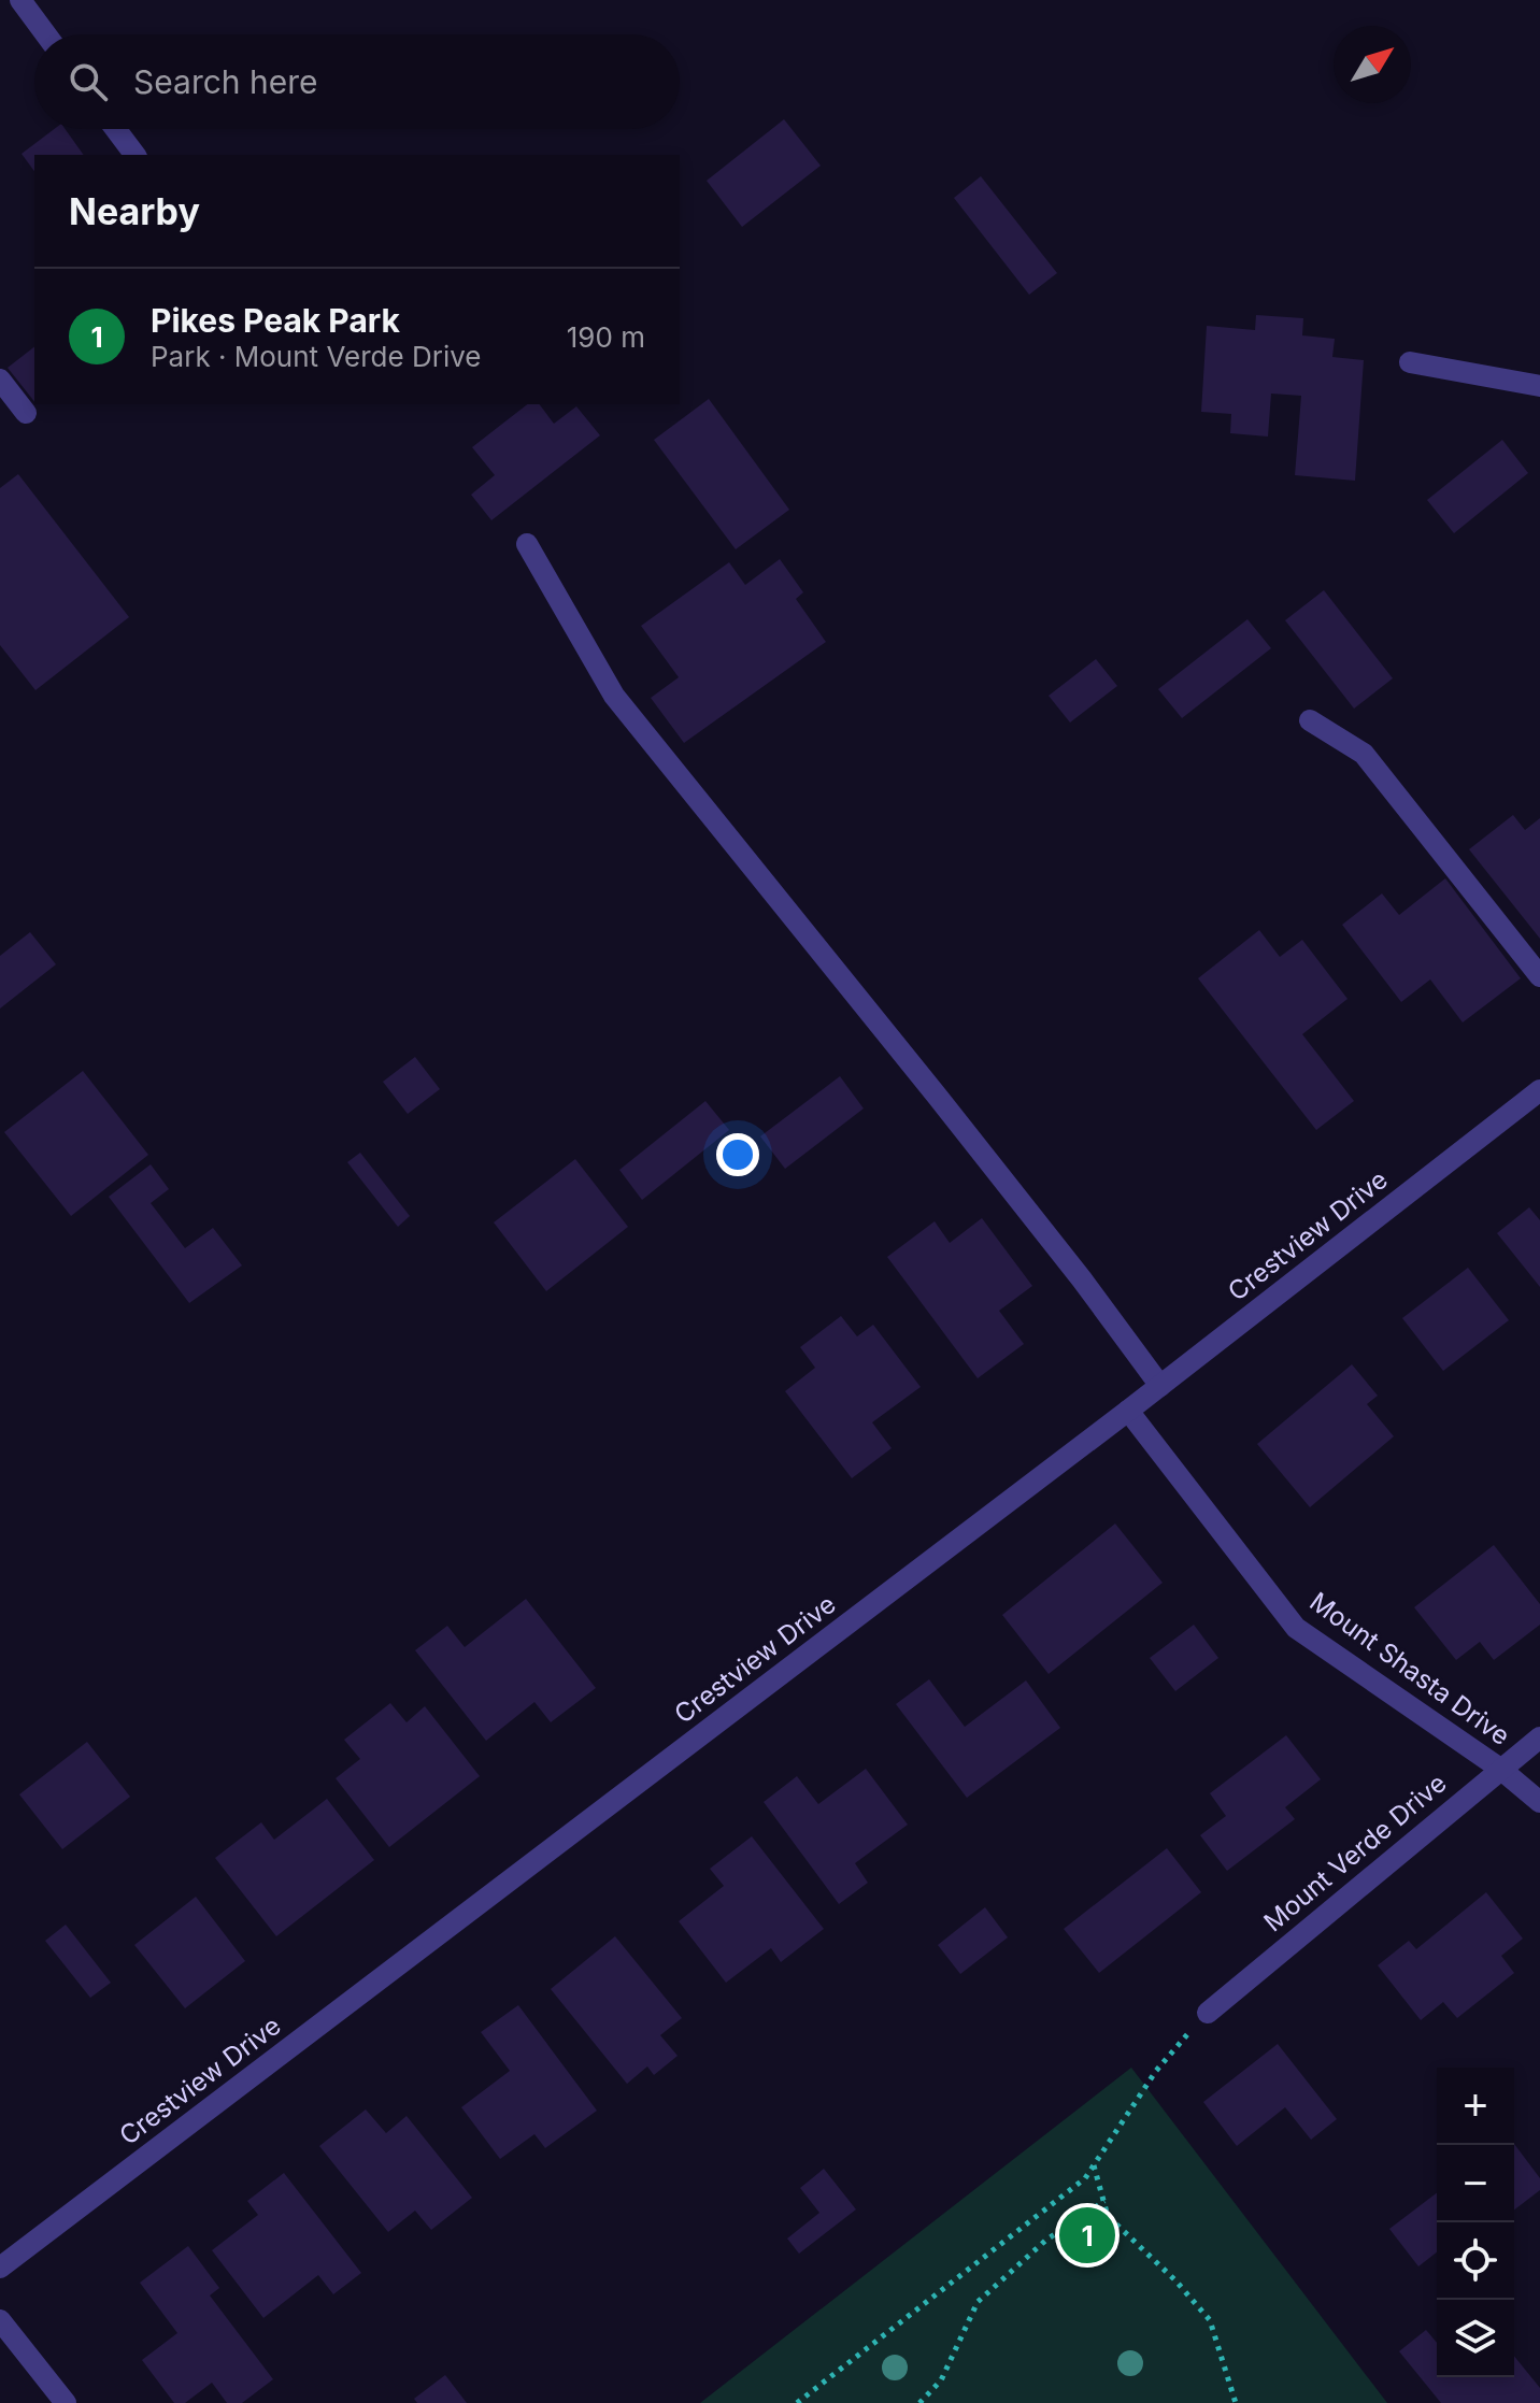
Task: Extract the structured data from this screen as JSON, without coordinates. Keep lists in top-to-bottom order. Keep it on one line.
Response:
{"streets":{"street":["Crestview Drive","Mount Shasta Drive","Mount Verde Drive"]},"crossings":[["Crestview Drive","Mount Shasta Drive"],["Mount Shasta Drive","Mount Verde Drive"]],"north":"top right","page":{"search":"Search here","heading":"Nearby","list":[{"mark":"1","name":"Pikes Peak Park","note":"Park · Mount Verde Drive","value":"190 m"}],"map_buttons":["+","−"],"pins":"1"}}
